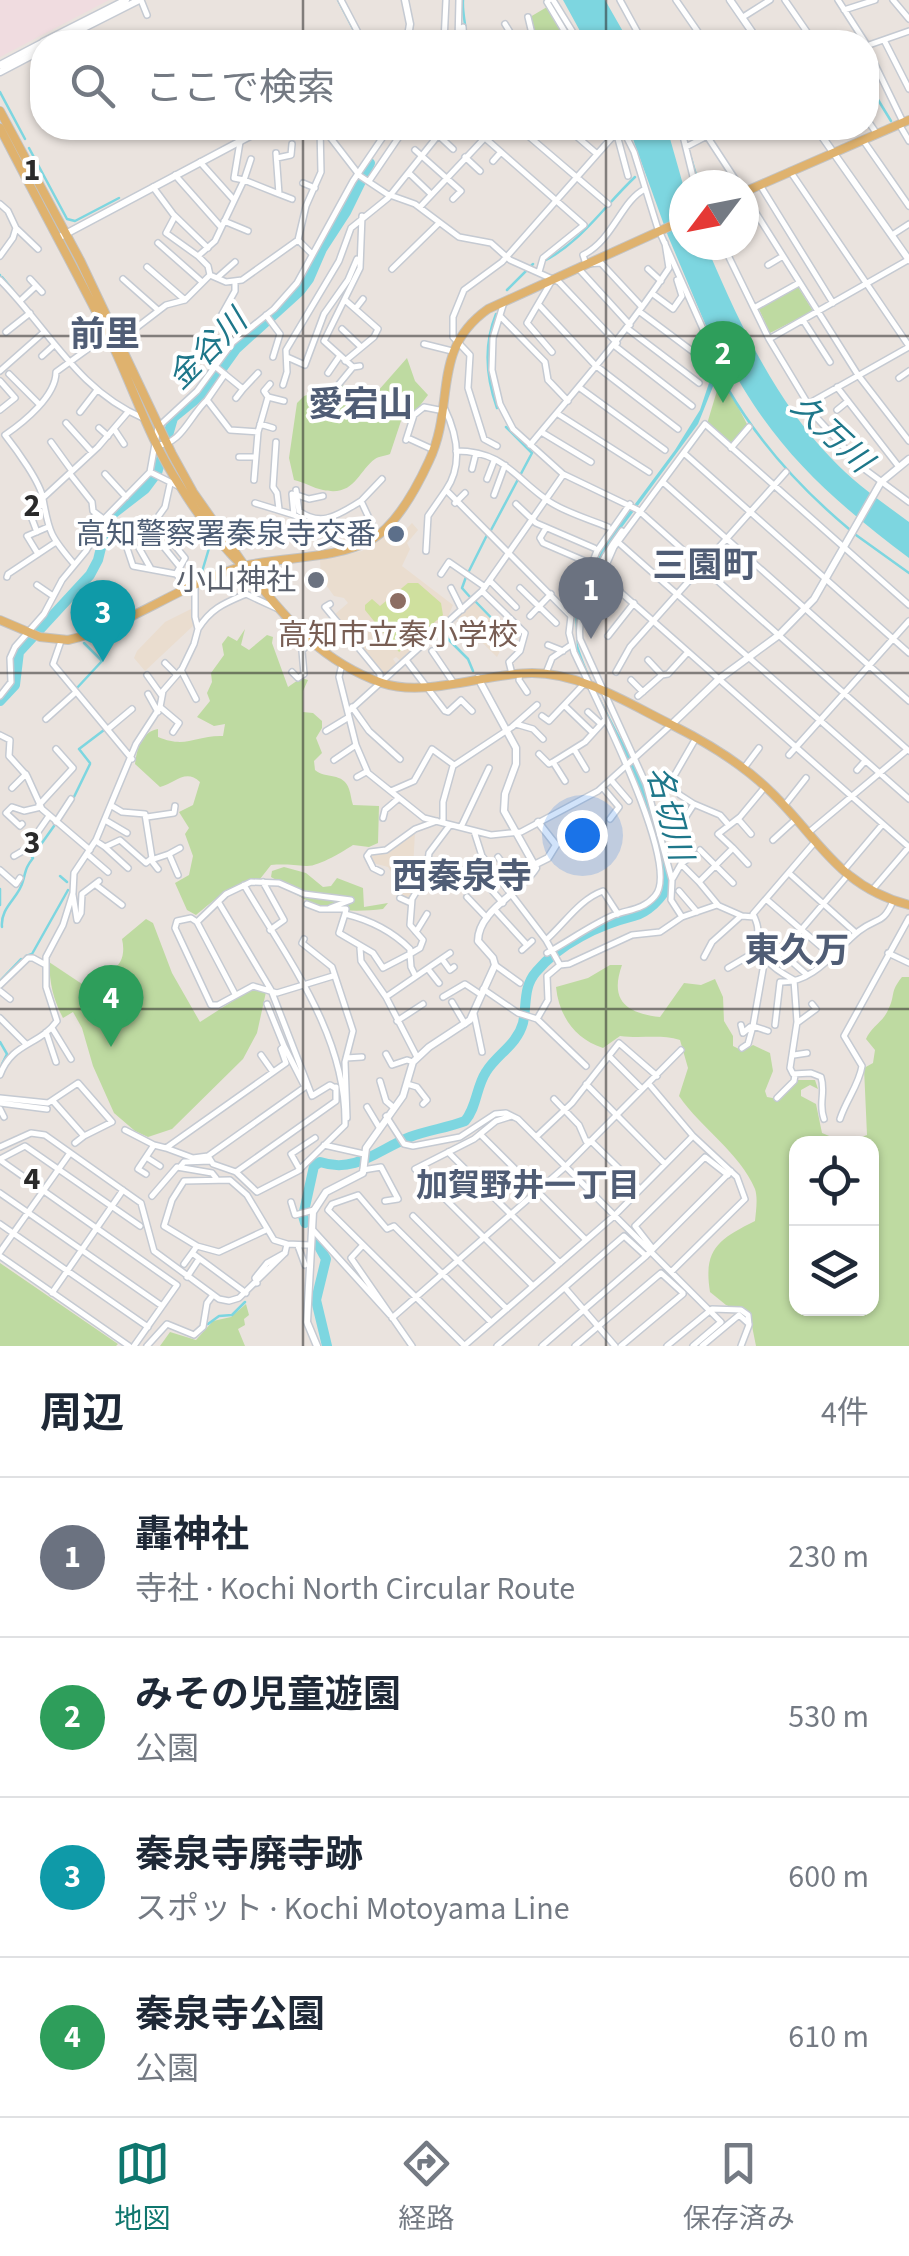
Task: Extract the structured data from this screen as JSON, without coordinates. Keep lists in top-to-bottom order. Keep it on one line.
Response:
{"districts":["前里","愛宕山","三園町","西秦泉寺","東久万","加賀野井一丁目"],"water":["金谷川","久万川","名切川"],"places":["高知警察署秦泉寺交番","小山神社","高知市立秦小学校"],"north":"bottom left","page":{"search":"ここで検索","pins":["2","1","3","4"],"heading":["周辺","4件"],"list":[{"mark":"1","name":"轟神社","note":"寺社 · Kochi North Circular Route","value":"230 m"},{"mark":"2","name":"みその児童遊園","note":"公園","value":"530 m"},{"mark":"3","name":"秦泉寺廃寺跡","note":"スポット · Kochi Motoyama Line","value":"600 m"},{"mark":"4","name":"秦泉寺公園","note":"公園","value":"610 m"}],"nav":["地図","経路","保存済み"]},"grid":{"rows":["1","2","3","4"]}}
